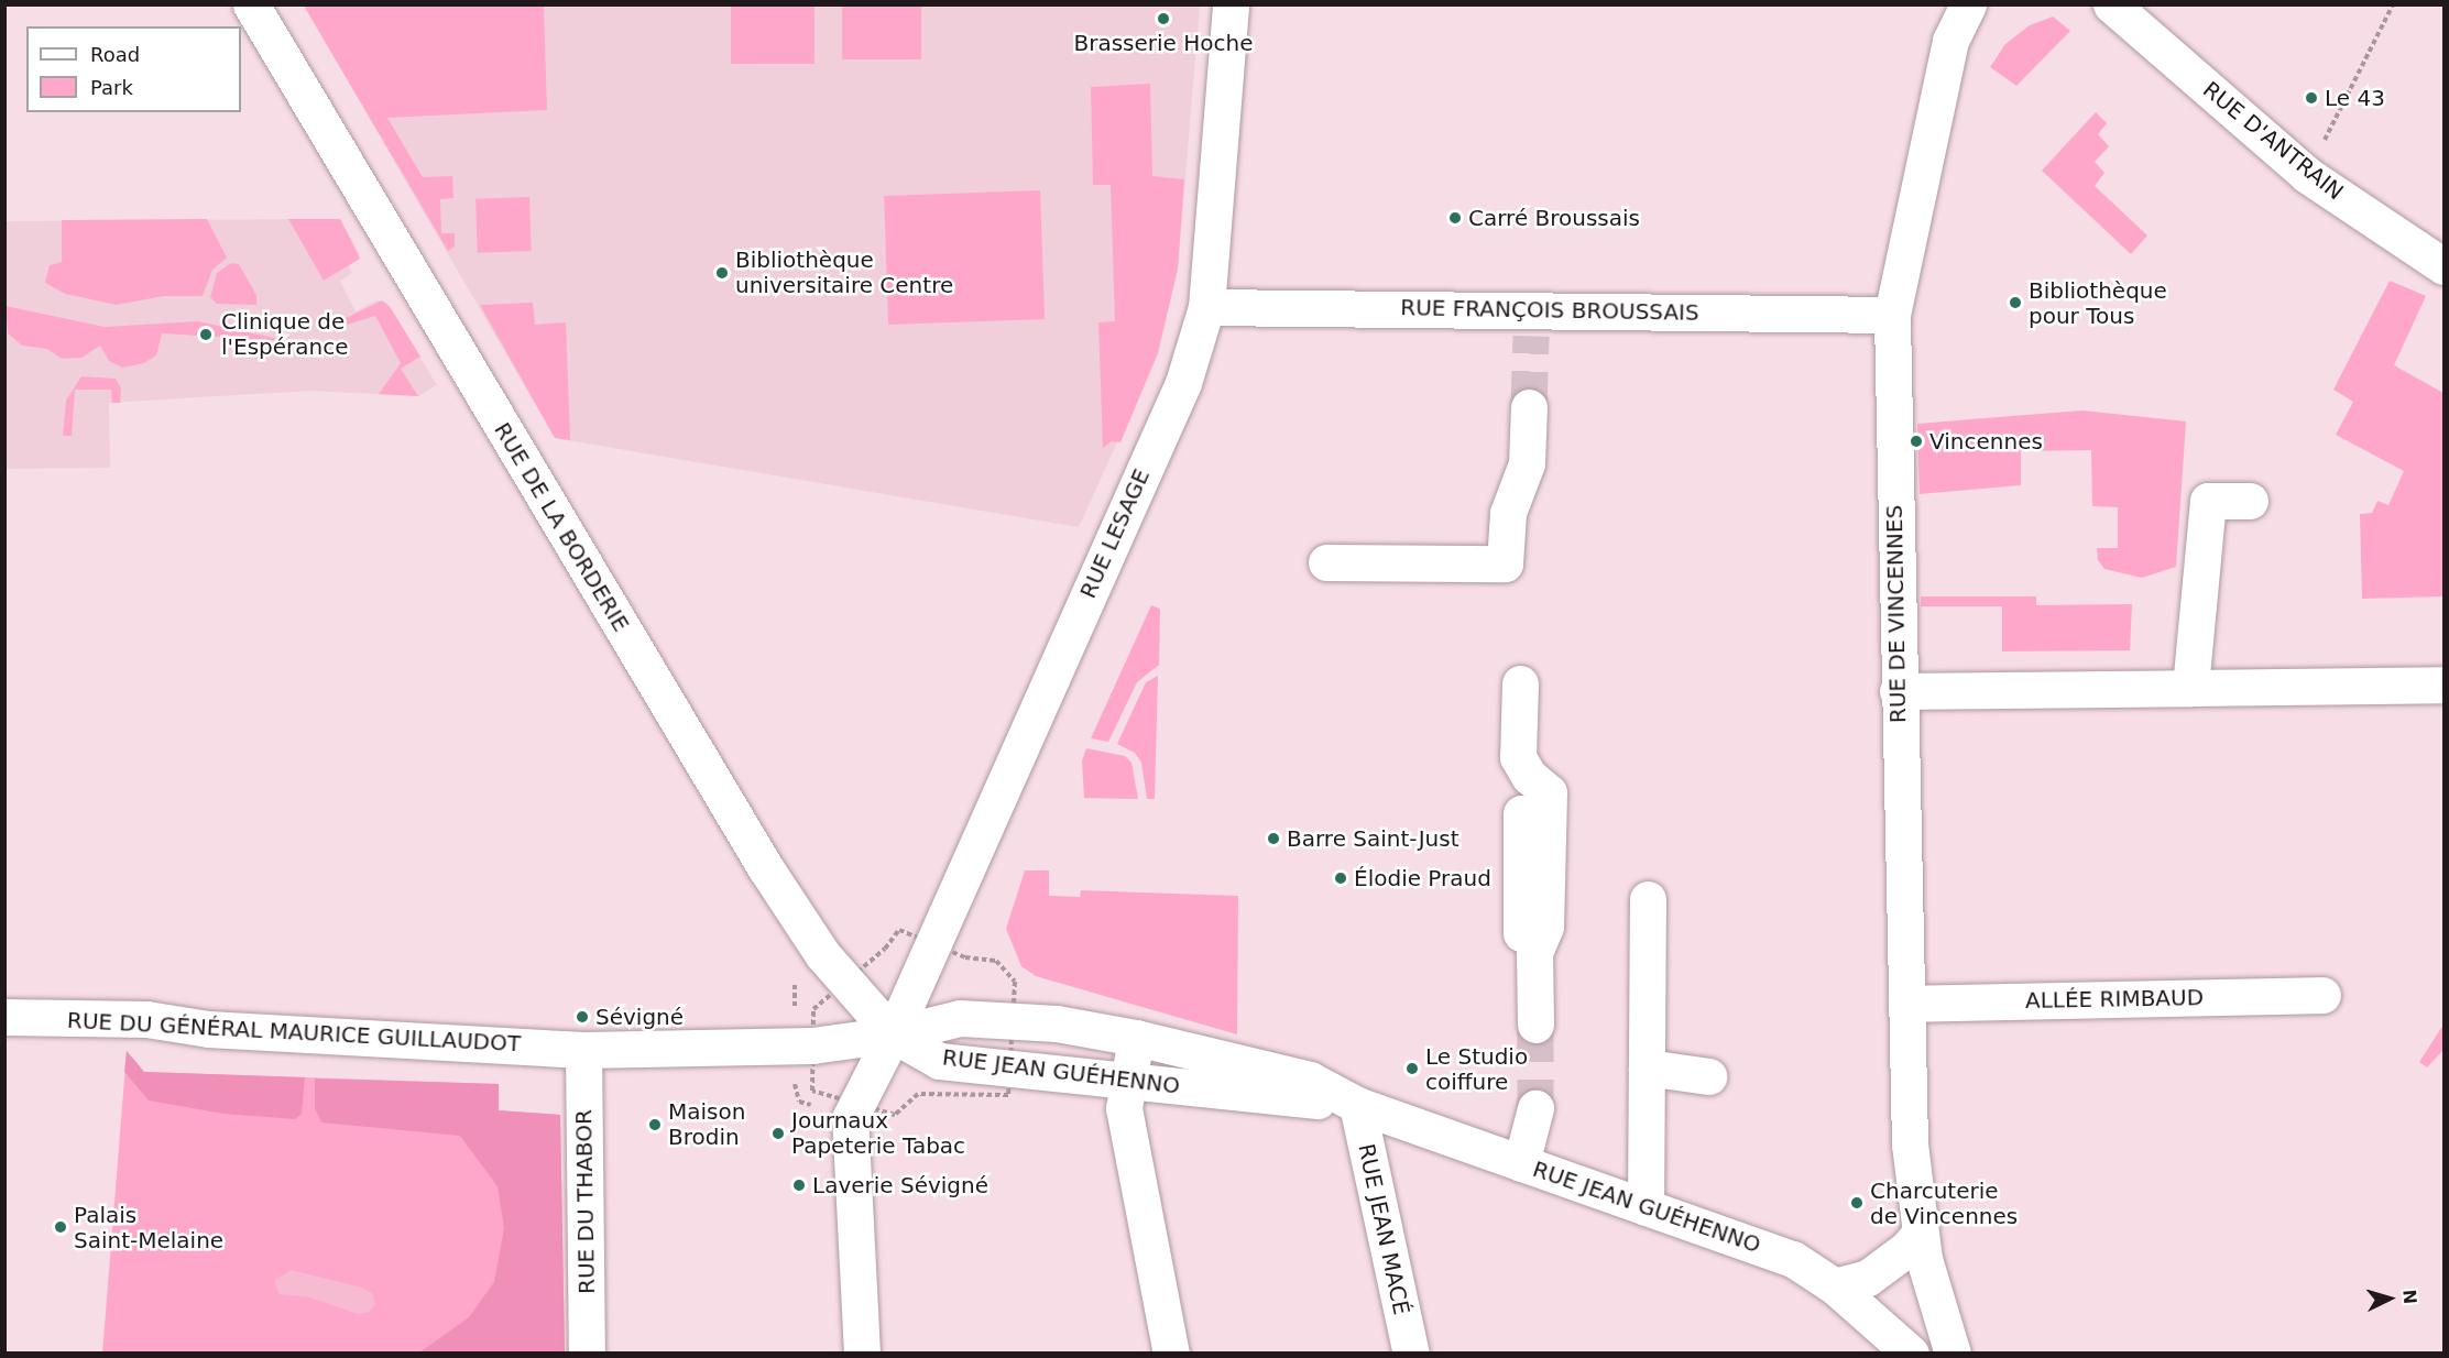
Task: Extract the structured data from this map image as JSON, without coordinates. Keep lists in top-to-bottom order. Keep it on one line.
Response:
{"streets":{"main road":["RUE D'ANTRAIN","RUE FRANÇOIS BROUSSAIS","RUE DE LA BORDERIE","RUE LESAGE","RUE DE VINCENNES","ALLÉE RIMBAUD","RUE DU GÉNÉRAL MAURICE GUILLAUDOT","RUE JEAN GUÉHENNO","RUE DU THABOR","RUE JEAN MACÉ"]},"crossings":[["RUE FRANÇOIS BROUSSAIS","RUE LESAGE"],["RUE FRANÇOIS BROUSSAIS","RUE DE VINCENNES"],["RUE DE LA BORDERIE","RUE LESAGE"],["RUE DE LA BORDERIE","RUE DU GÉNÉRAL MAURICE GUILLAUDOT"],["RUE DE LA BORDERIE","RUE JEAN GUÉHENNO"],["RUE LESAGE","RUE DU GÉNÉRAL MAURICE GUILLAUDOT"],["RUE LESAGE","RUE JEAN GUÉHENNO"],["RUE DE VINCENNES","ALLÉE RIMBAUD"],["RUE DU GÉNÉRAL MAURICE GUILLAUDOT","RUE JEAN GUÉHENNO"],["RUE DU GÉNÉRAL MAURICE GUILLAUDOT","RUE DU THABOR"],["RUE JEAN GUÉHENNO","RUE JEAN MACÉ"]],"places":["Brasserie Hoche","Le 43","Carré Broussais","Bibliothèque universitaire Centre","Bibliothèque pour Tous","Clinique de l'Espérance","Vincennes","Barre Saint-Just","Élodie Praud","Sévigné","Le Studio coiffure","Maison Brodin","Journaux Papeterie Tabac","Laverie Sévigné","Charcuterie de Vincennes","Palais Saint-Melaine"],"legend":["Road","Park"],"north":"right"}
